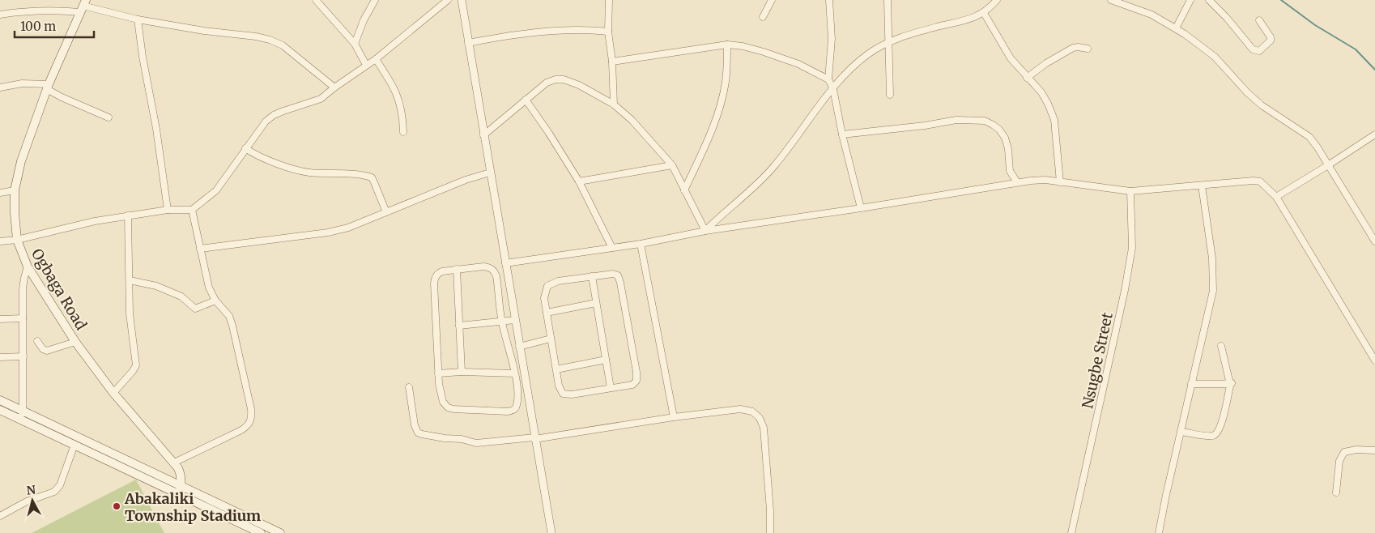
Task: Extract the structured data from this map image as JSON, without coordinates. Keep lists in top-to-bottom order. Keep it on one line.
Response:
{"streets":{"main road":["Ogbaga Road"],"street":["Nsugbe Street"]},"places":["Abakaliki Township Stadium"],"scale_bar":"100 m","north":"top"}
